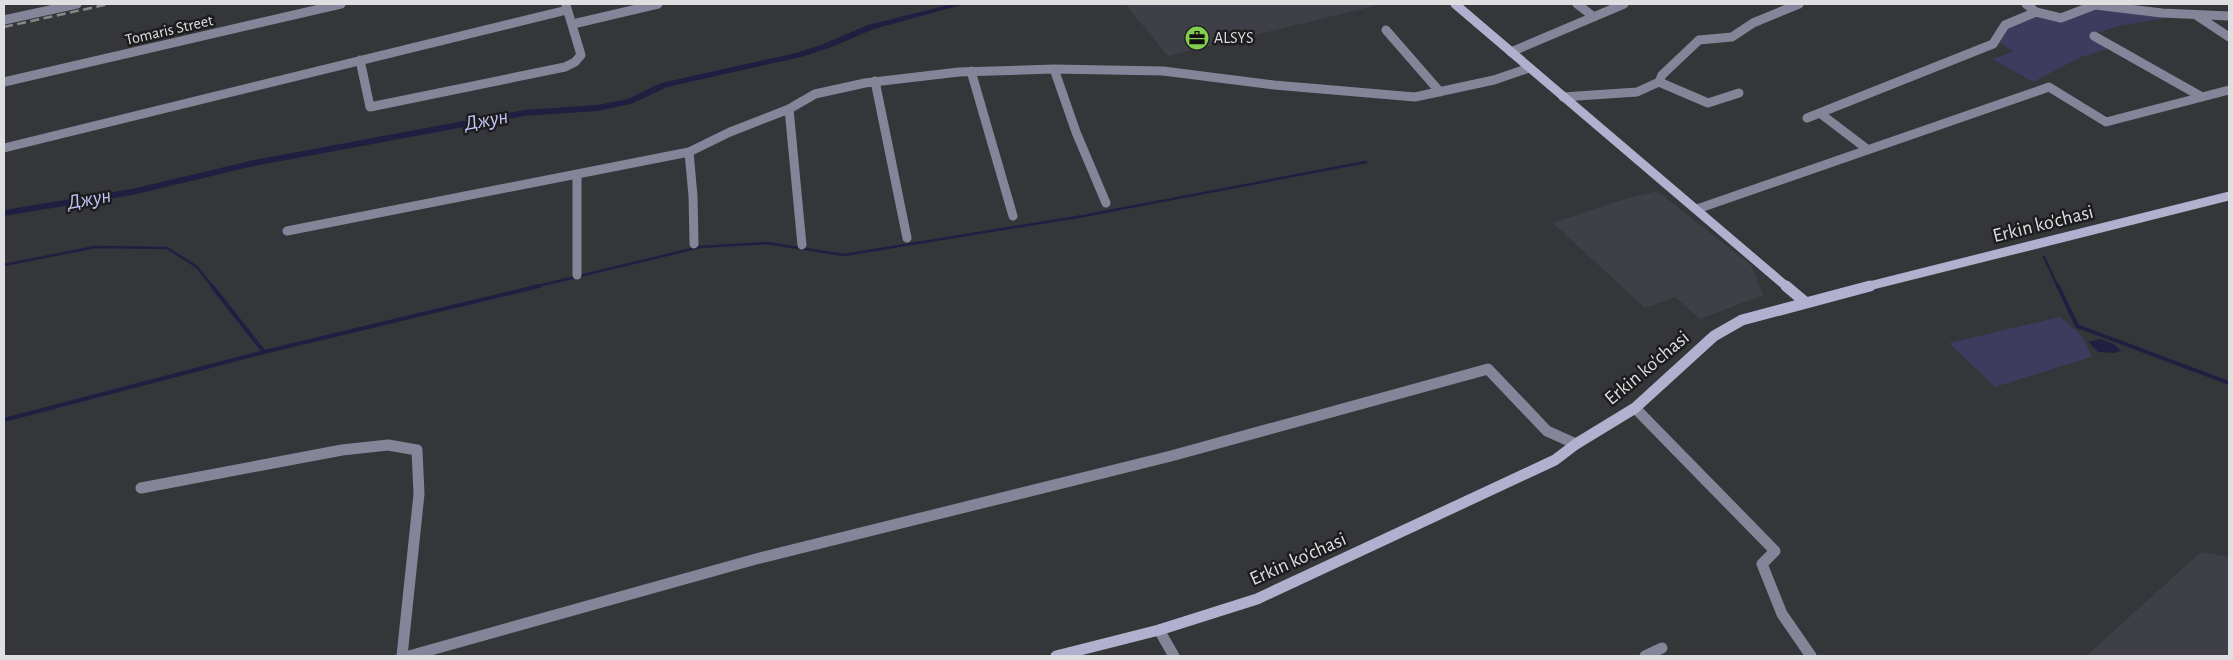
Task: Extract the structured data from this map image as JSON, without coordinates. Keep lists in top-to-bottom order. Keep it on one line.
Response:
{"streets":{"main road":["Erkin ko'chasi"],"street":["Tomaris Street"]},"water":["Джун"],"places":{"office":["ALSYS"]}}
